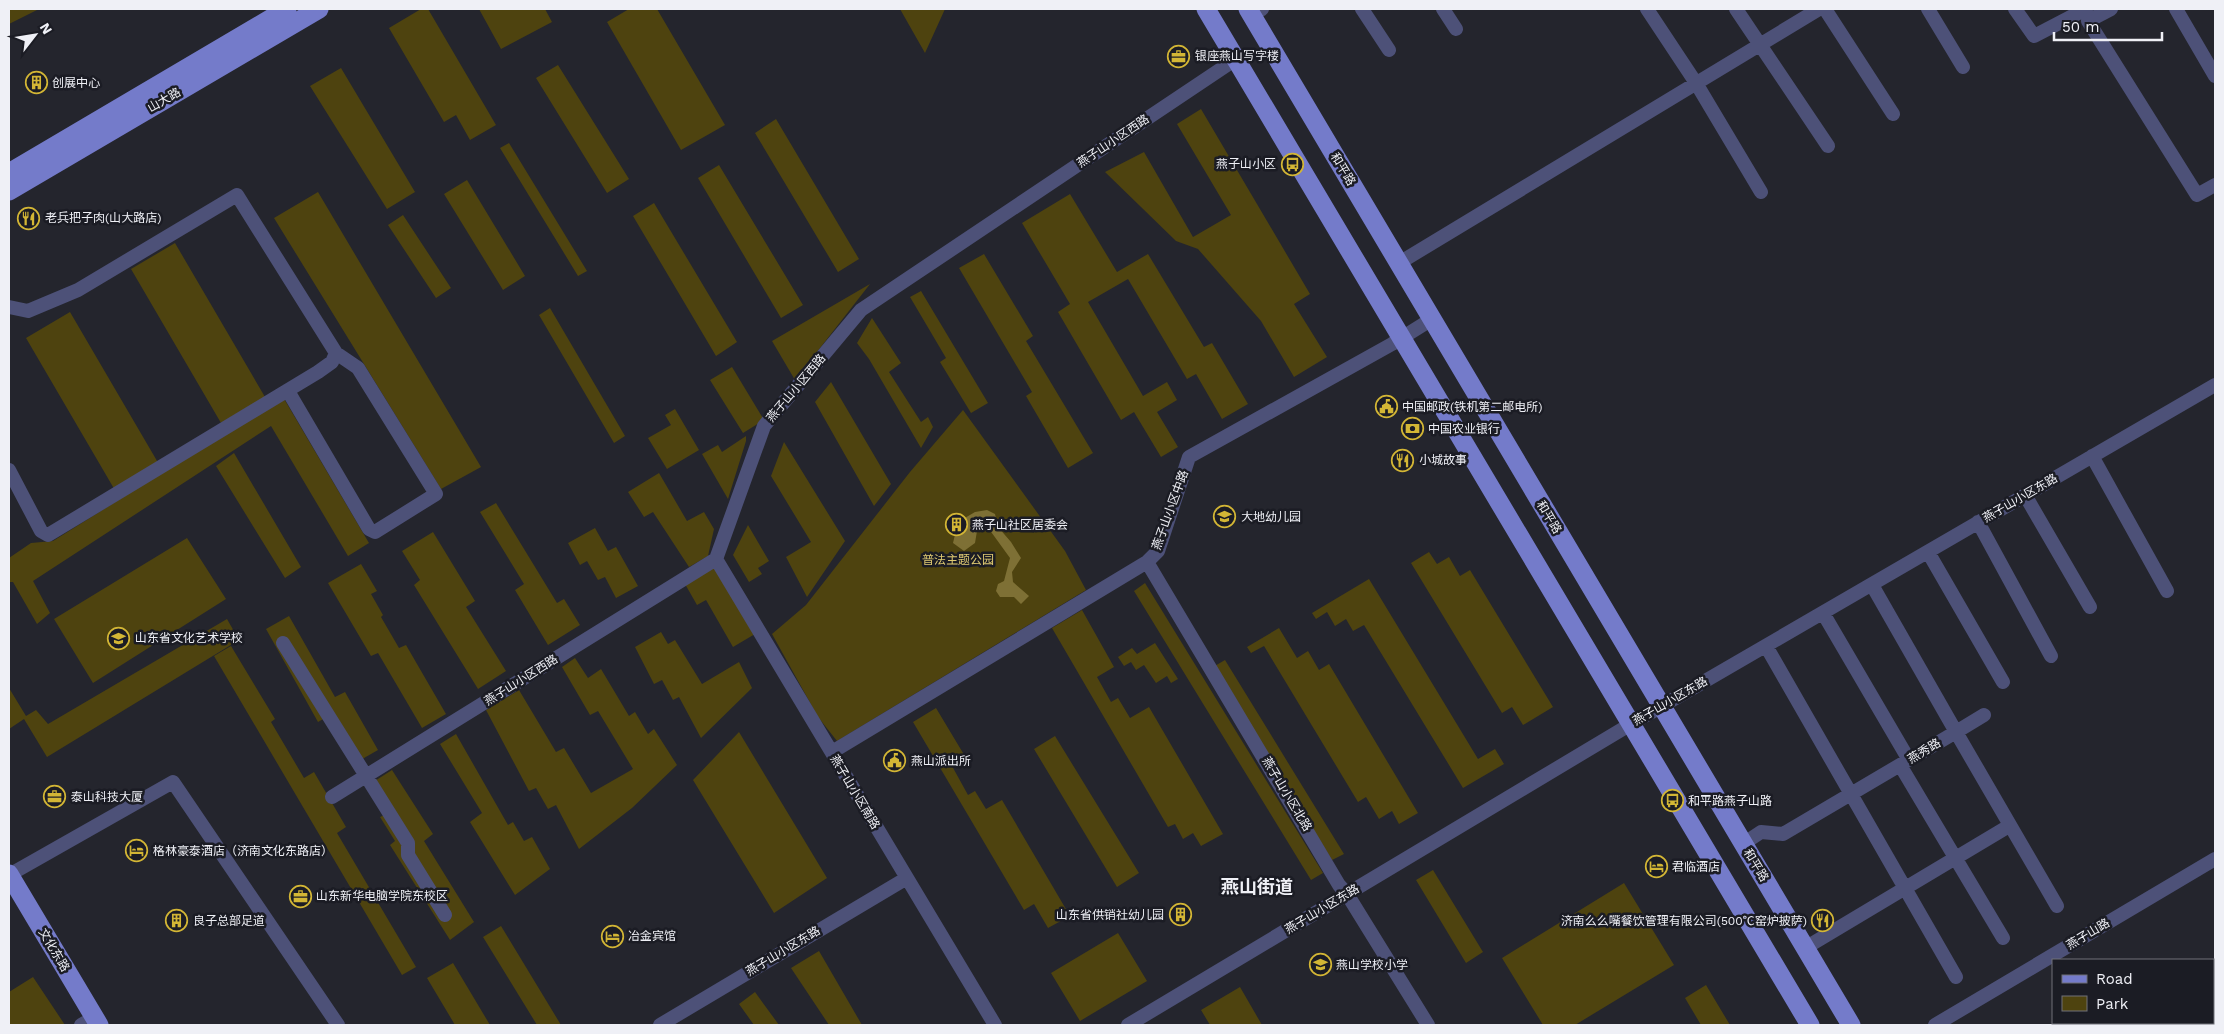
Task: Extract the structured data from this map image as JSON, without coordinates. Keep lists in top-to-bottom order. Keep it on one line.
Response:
{"streets":{"main road":["山大路","和平路","文化东路"],"street":["燕子山小区西路","燕子山小区东路","燕子山小区中路","燕秀路","燕子山小区南路","燕子山小区北路","燕子山路"]},"crossings":[["燕子山小区西路","燕子山小区南路"],["和平路","燕子山小区东路"],["和平路","燕子山小区中路"],["和平路","燕秀路"],["燕子山小区东路","燕子山小区南路"],["燕子山小区东路","燕子山小区北路"],["燕子山小区中路","燕子山小区南路"],["燕子山小区中路","燕子山小区北路"]],"districts":["燕山街道"],"parks":["普法主题公园"],"places":{"office":["银座燕山写字楼","泰山科技大厦","山东新华电脑学院东校区"],"building":["创展中心","燕子山社区居委会","山东省供销社幼儿园","良子总部足道"],"bus stop":["燕子山小区","和平路燕子山路"],"restaurant":["老兵把子肉(山大路店)","小城故事","济南么么嘴餐饮管理有限公司(500℃窑炉披萨)"],"public building":["中国邮政(铁机第二邮电所)","燕山派出所"],"bank":["中国农业银行"],"school or university":["大地幼儿园","山东省文化艺术学校","燕山学校小学"],"hotel":["格林豪泰酒店（济南文化东路店）","君临酒店","冶金宾馆"]},"legend":["Road","Park"],"scale_bar":"50 m","north":"top right"}
